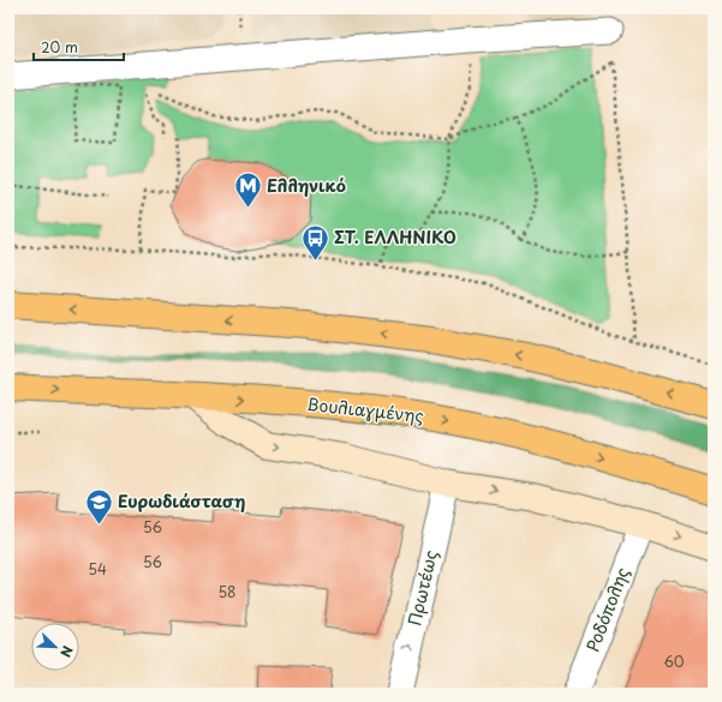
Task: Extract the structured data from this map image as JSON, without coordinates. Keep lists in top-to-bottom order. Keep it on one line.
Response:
{"streets":{"main road":["Βουλιαγμένης"],"street":["Πρωτέως","Ροδόπολης"]},"one_way":["Πρωτέως"],"places":{"metro station":["Ελληνικό"],"bus stop":["ΣΤ. ΕΛΛΗΝΙΚΟ"],"school or university":["Ευρωδιάσταση"]},"house_numbers":["56","56","54","58","60"],"scale_bar":"20 m","north":"bottom right"}
